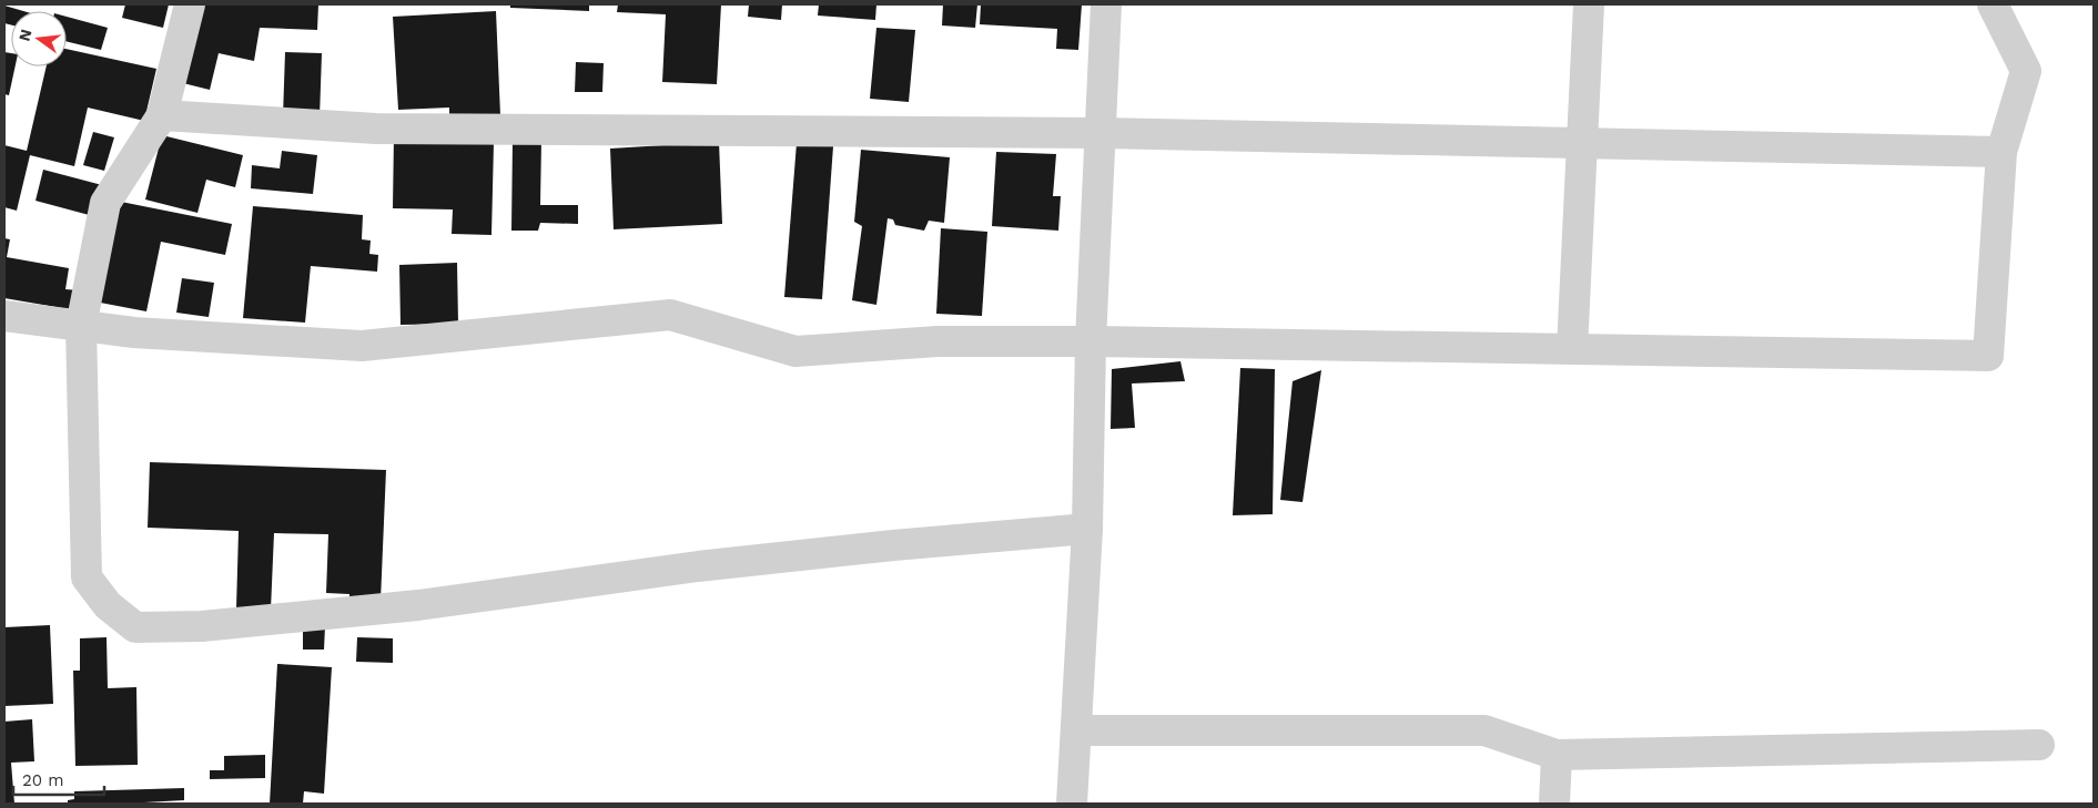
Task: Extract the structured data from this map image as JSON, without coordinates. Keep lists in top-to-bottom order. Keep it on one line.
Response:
{"scale_bar":"20 m","north":"left"}
